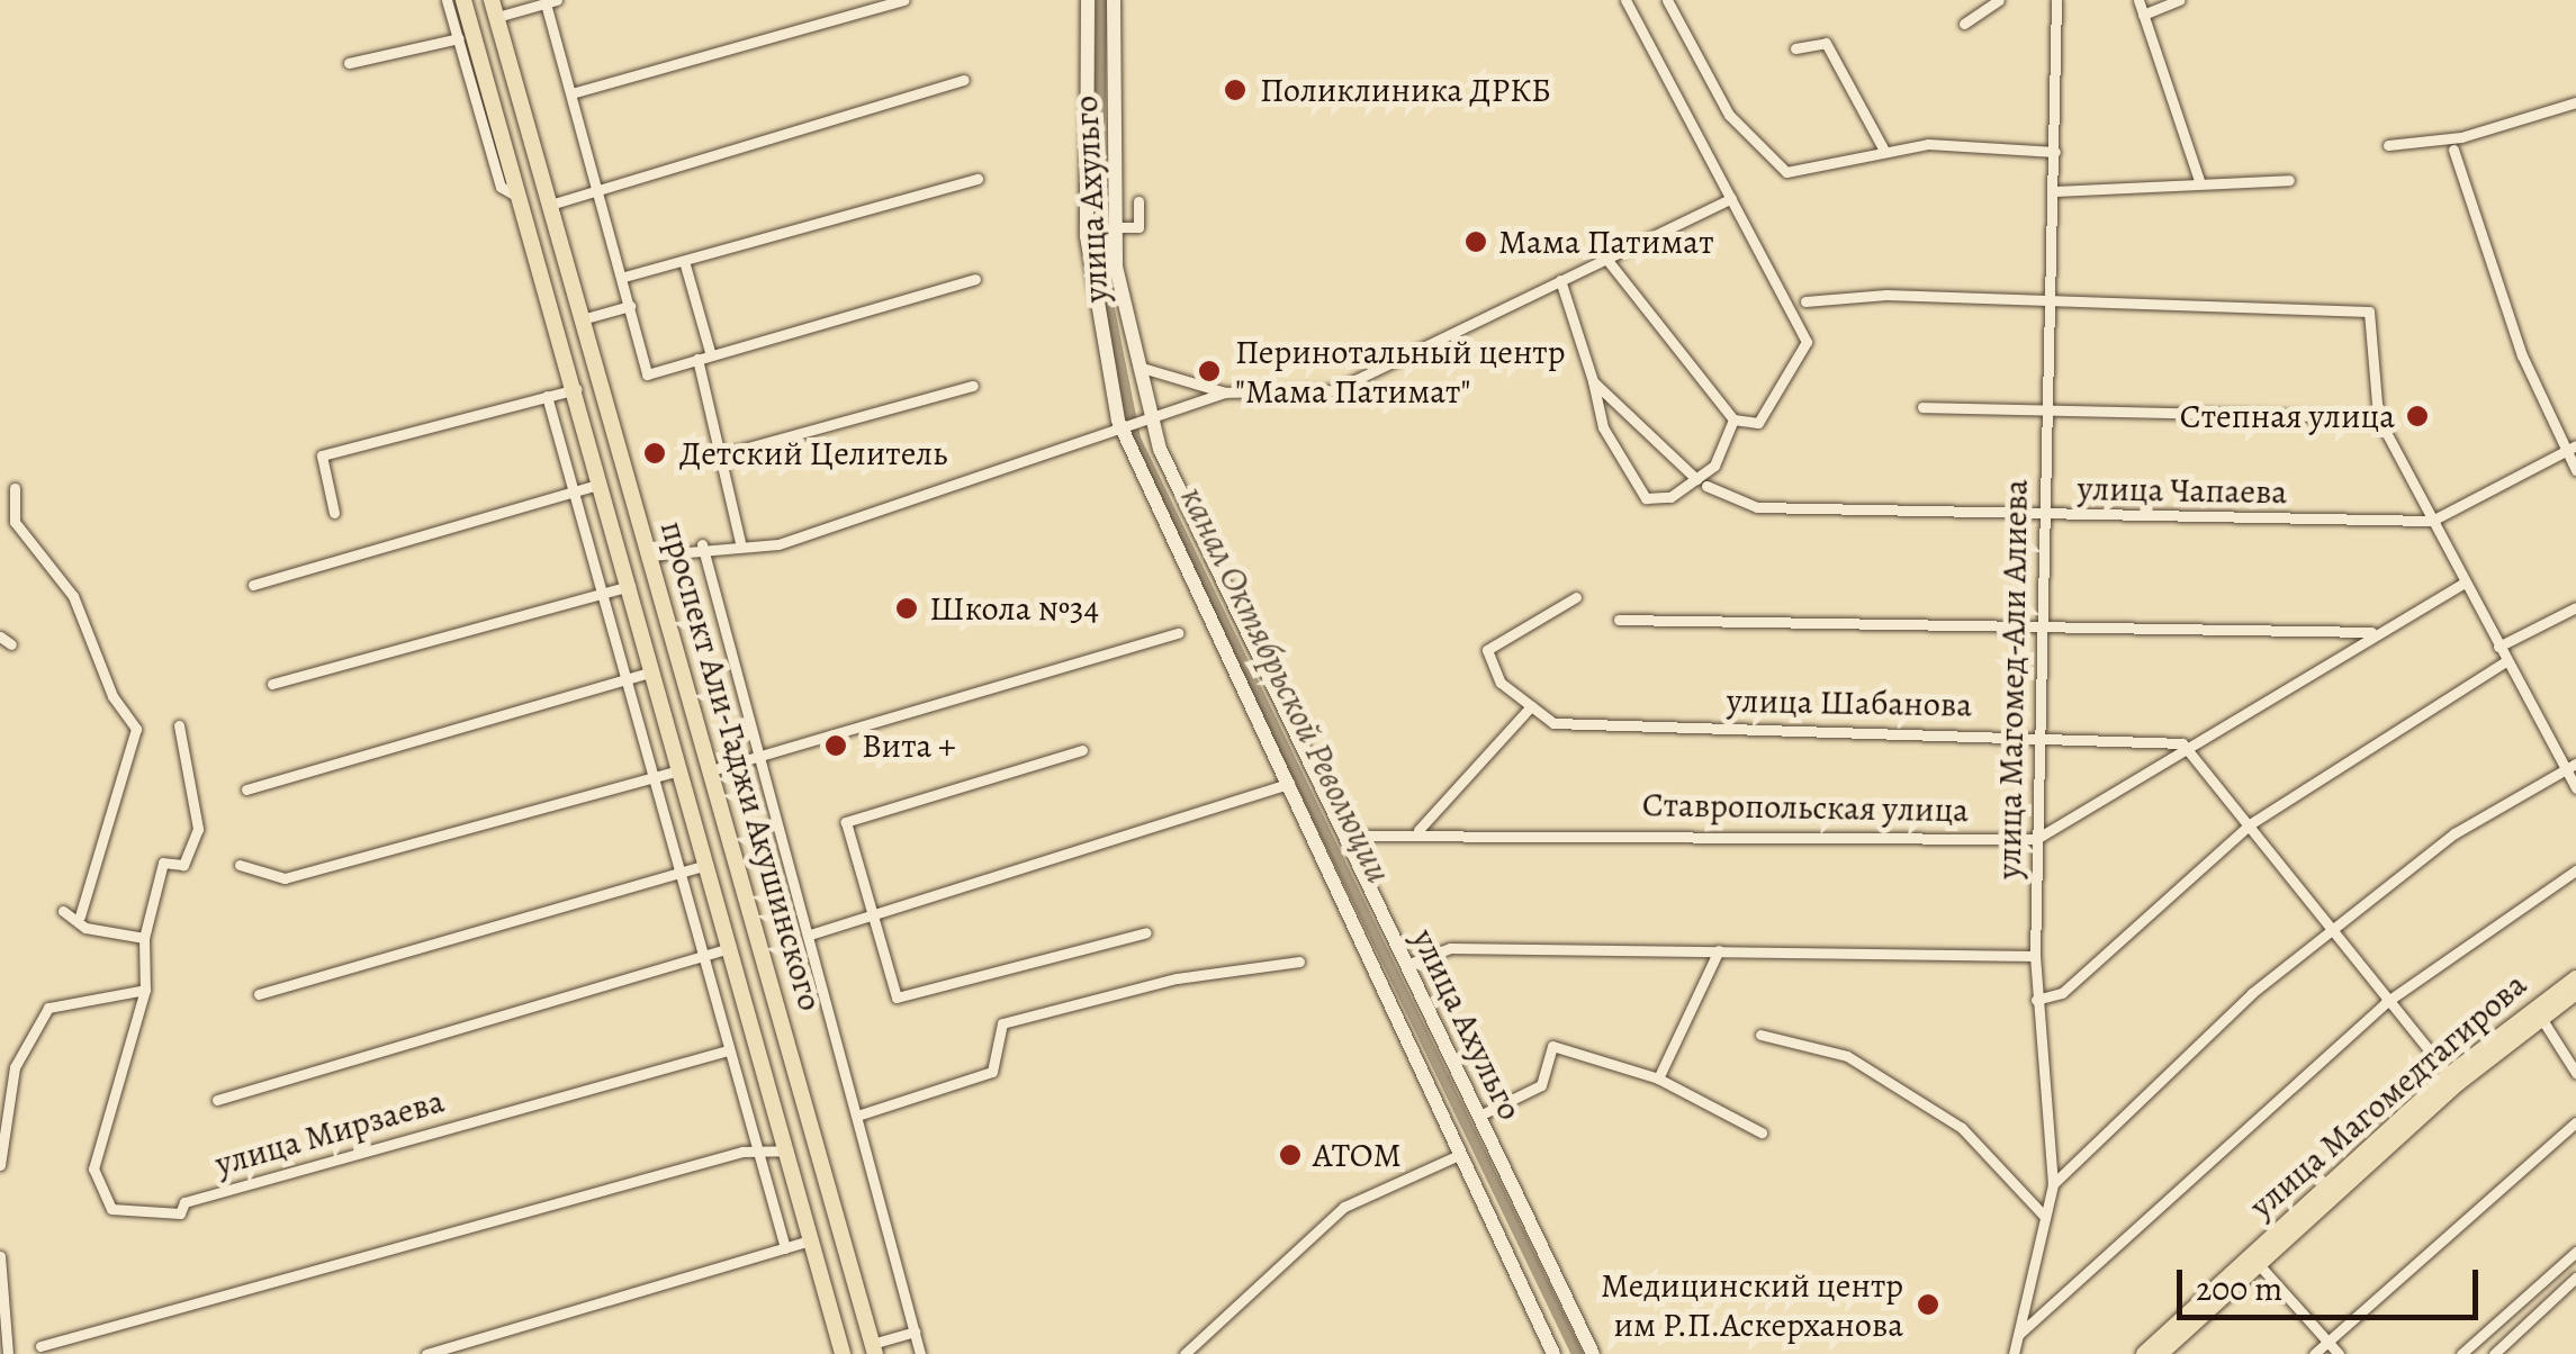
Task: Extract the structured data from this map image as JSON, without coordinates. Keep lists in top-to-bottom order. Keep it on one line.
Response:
{"streets":{"main road":["улица Ахульго","проспект Али-Гаджи Акушинского","улица Магомедтагирова"],"street":["улица Чапаева","улица Магомед-Али Алиева","улица Шабанова","Ставропольская улица","улица Мирзаева"]},"crossings":[["улица Ахульго","Ставропольская улица"],["улица Чапаева","улица Магомед-Али Алиева"],["улица Магомед-Али Алиева","улица Шабанова"],["улица Магомед-Али Алиева","Ставропольская улица"]],"water":["канал Октябрьской Революции"],"places":["Поликлиника ДРКБ","Мама Патимат","Перинотальный центр \"Мама Патимат\"","Степная улица","Детский Целитель","Школа №34","Вита +","АТОМ","Медицинский центр им Р.П.Аскерханова"],"scale_bar":"200 m"}
